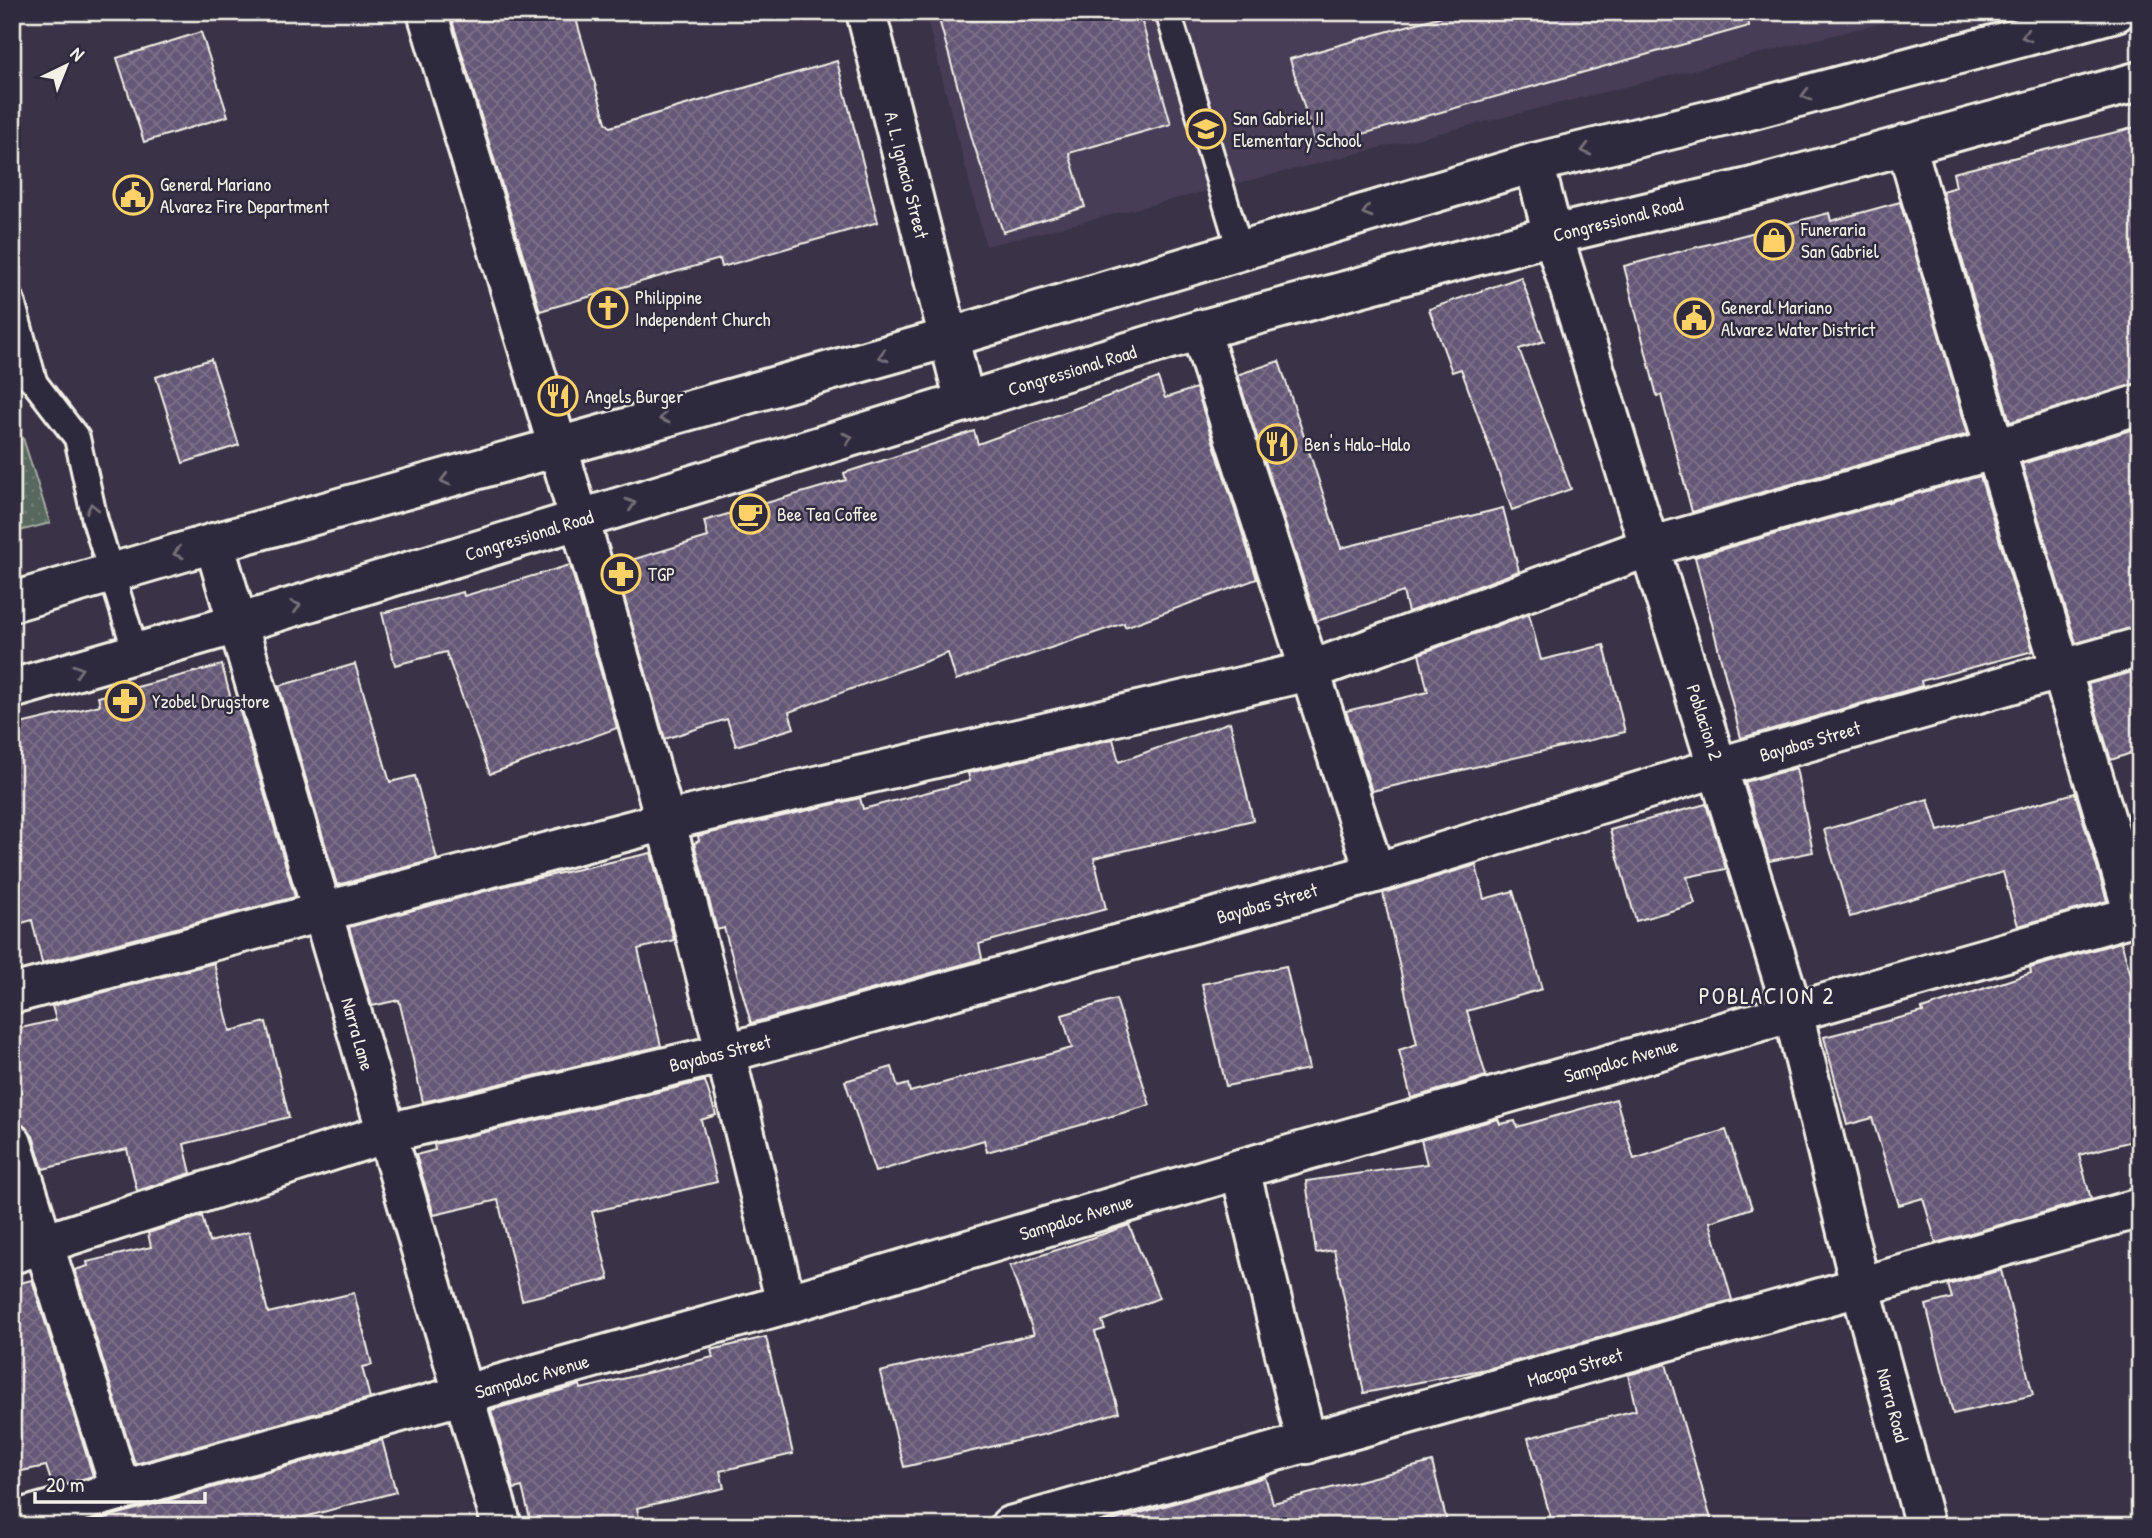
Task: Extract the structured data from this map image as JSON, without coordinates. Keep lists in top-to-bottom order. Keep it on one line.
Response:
{"streets":{"street":["A. L. Ignacio Street","Congressional Road","Poblacion 2","Bayabas Street","Narra Lane","Sampaloc Avenue","Macopa Street","Narra Road"]},"crossings":[["A. L. Ignacio Street","Congressional Road"],["Congressional Road","Poblacion 2"],["Congressional Road","Narra Lane"],["Poblacion 2","Bayabas Street"],["Poblacion 2","Sampaloc Avenue"],["Poblacion 2","Macopa Street"],["Poblacion 2","Narra Road"],["Bayabas Street","Narra Lane"],["Narra Lane","Sampaloc Avenue"],["Macopa Street","Narra Road"]],"districts":["POBLACION 2"],"places":{"school or university":["San Gabriel II Elementary School"],"public building":["General Mariano Alvarez Fire Department","General Mariano Alvarez Water District"],"shop":["Funeraria San Gabriel"],"church":["Philippine Independent Church"],"restaurant":["Angels Burger","Ben's Halo-Halo"],"cafe":["Bee Tea Coffee"],"pharmacy":["TGP","Yzobel Drugstore"]},"scale_bar":"20 m","north":"top right"}
